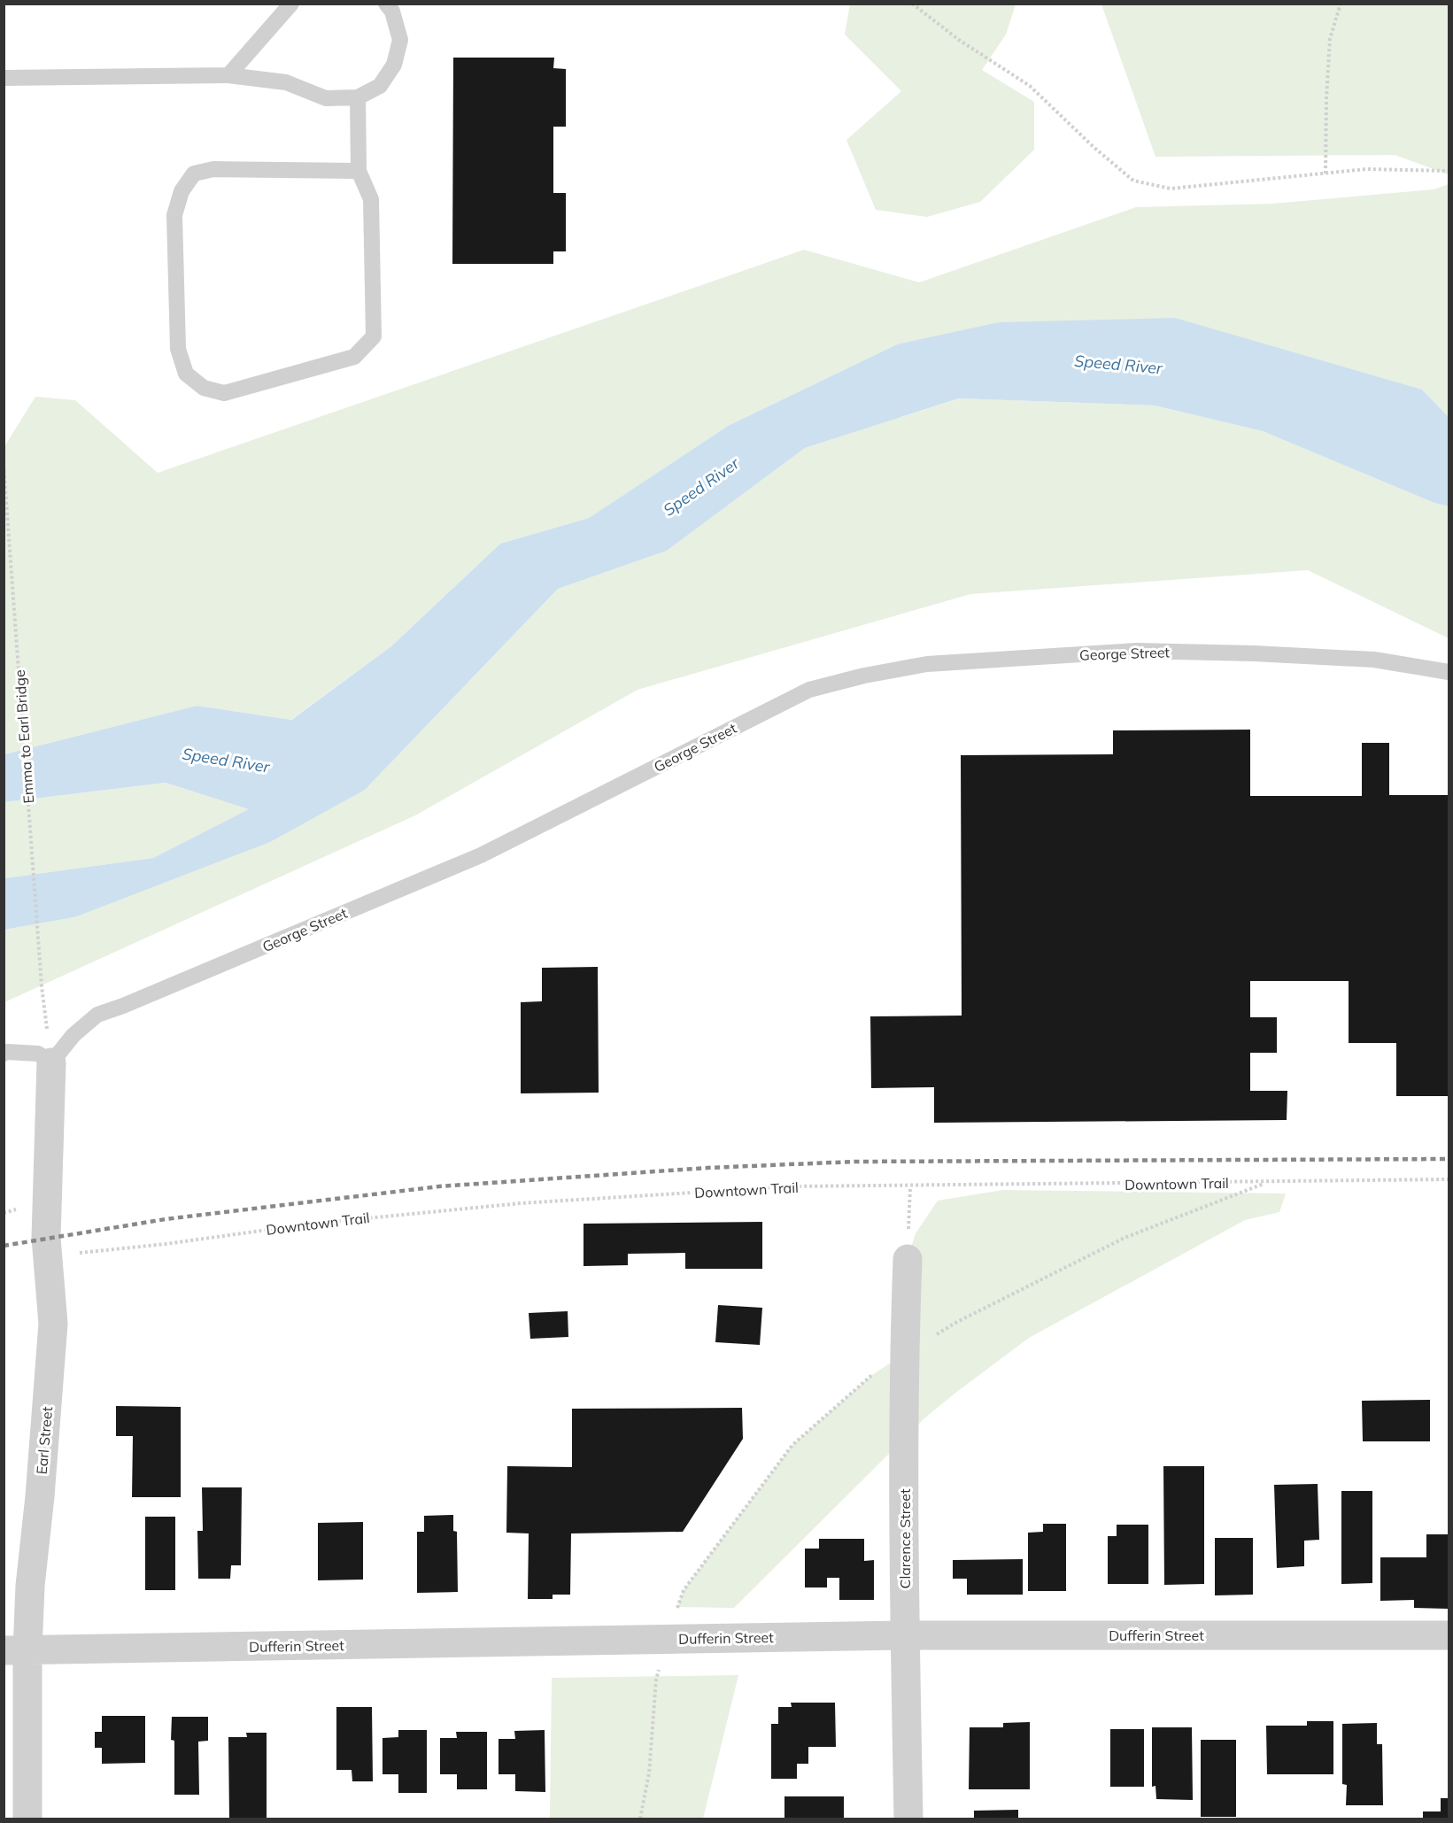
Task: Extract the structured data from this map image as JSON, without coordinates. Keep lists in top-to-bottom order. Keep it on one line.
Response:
{"streets":{"street":["Earl Street","Clarence Street","Dufferin Street"],"lane":["George Street"],"path":["Emma to Earl Bridge","Downtown Trail"]},"crossings":[["George Street","Earl Street"],["Downtown Trail","Earl Street"],["Earl Street","Dufferin Street"],["Clarence Street","Dufferin Street"]],"water":["Speed River"]}
